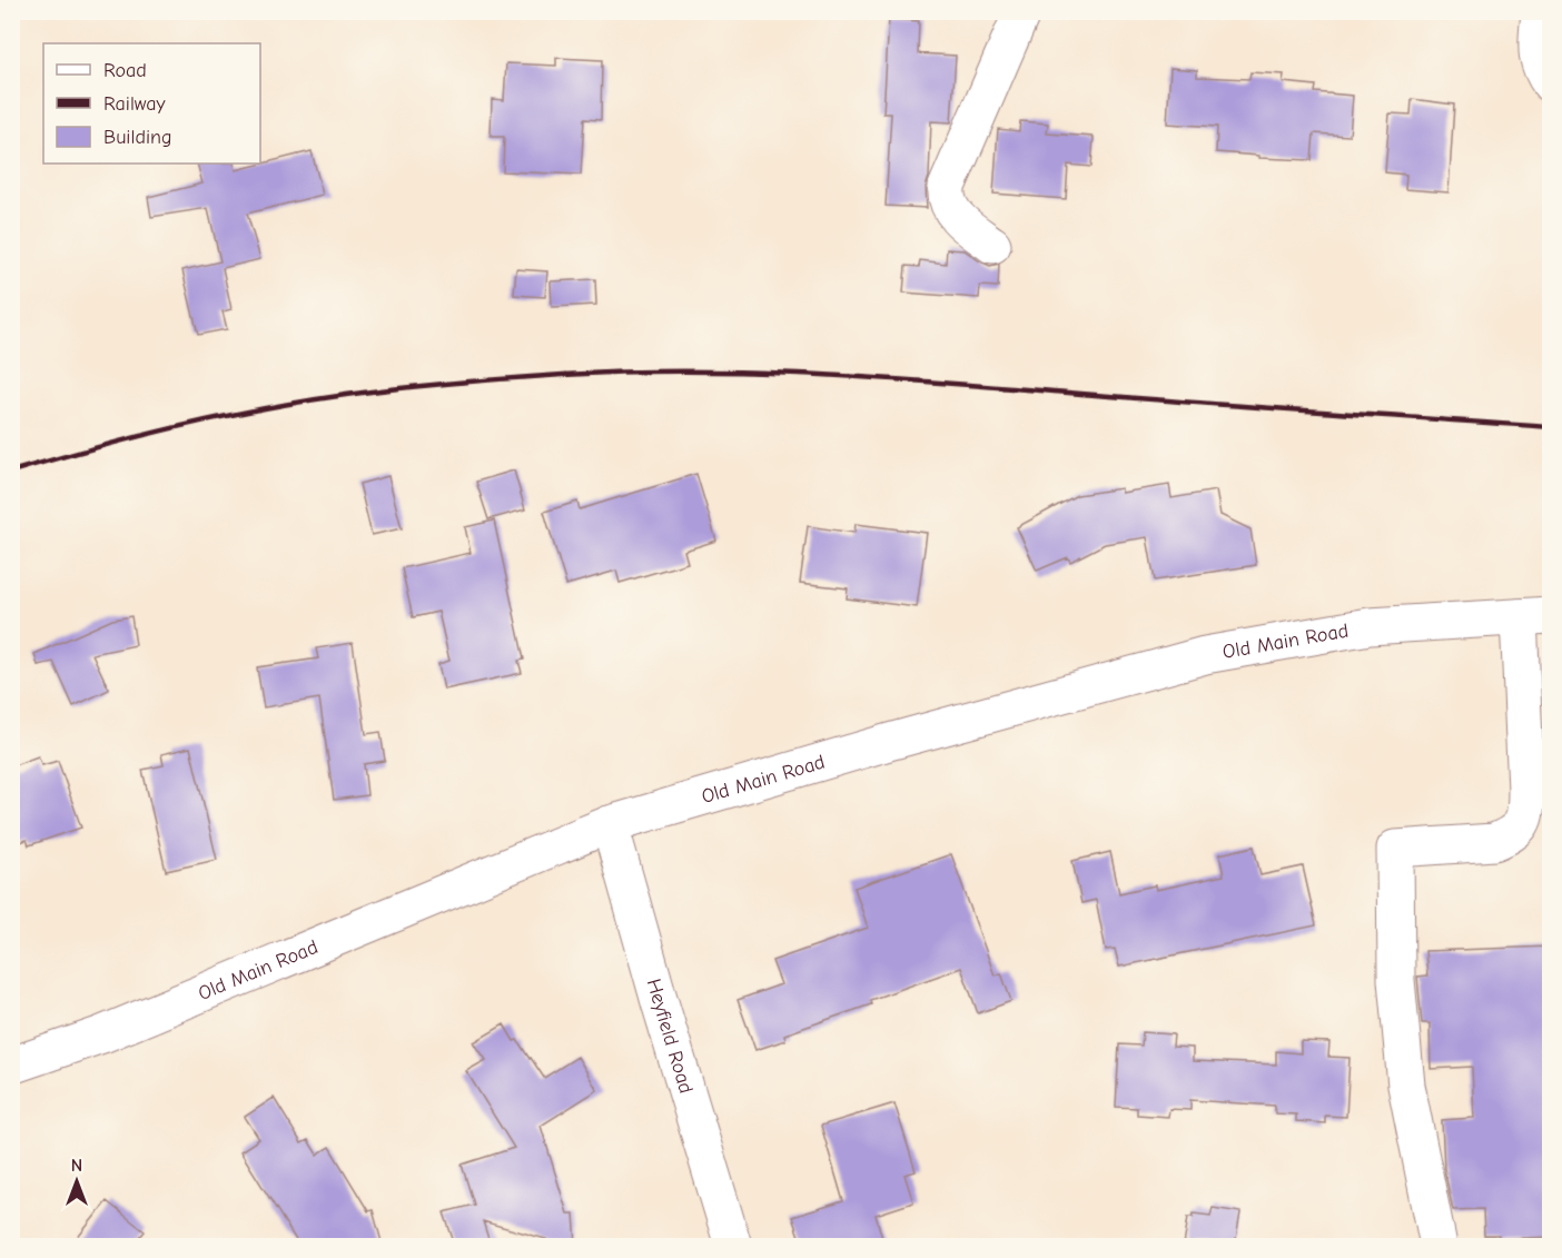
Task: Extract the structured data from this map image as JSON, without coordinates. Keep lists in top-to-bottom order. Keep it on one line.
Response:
{"streets":{"street":["Old Main Road","Heyfield Road"]},"crossings":[["Old Main Road","Heyfield Road"]],"legend":["Road","Railway","Building"],"north":"top"}
